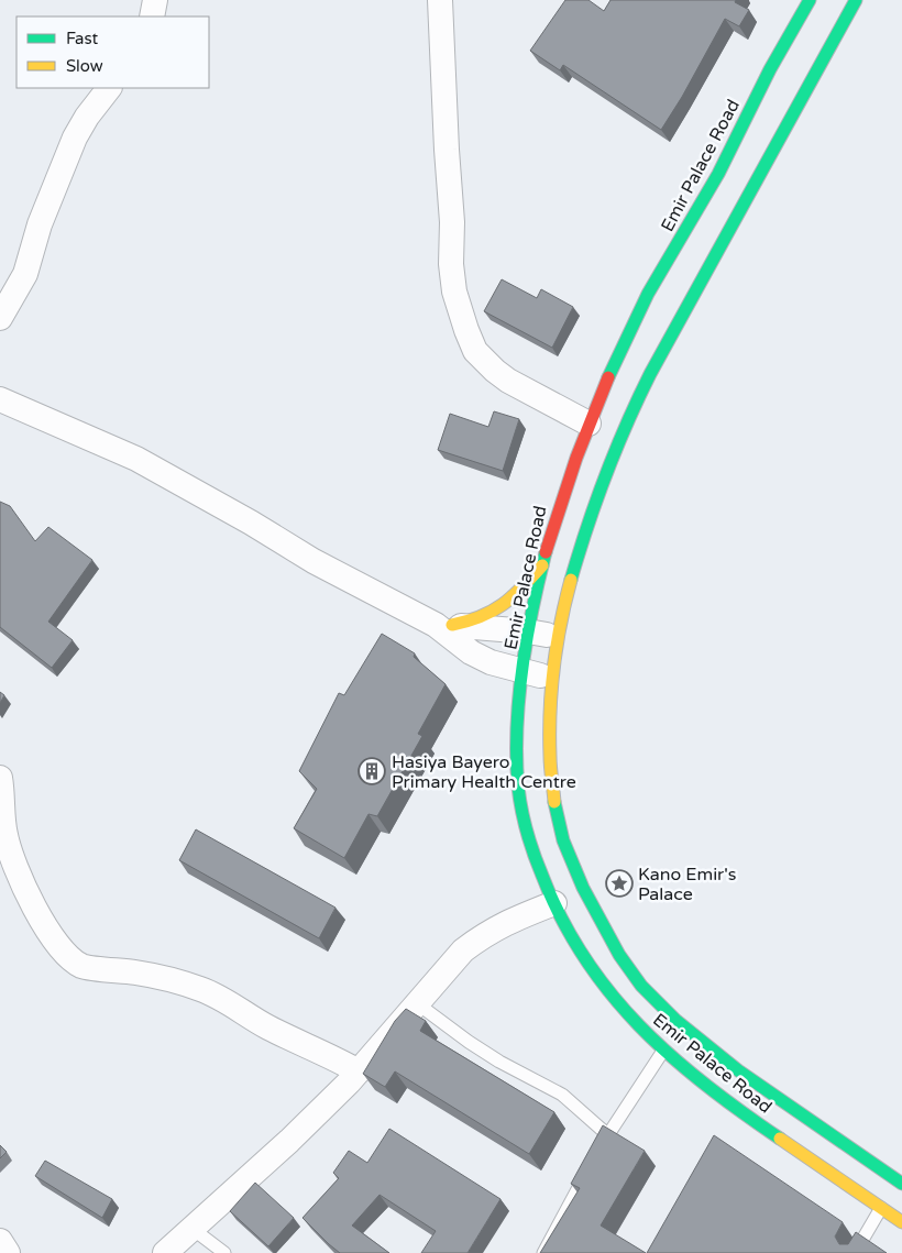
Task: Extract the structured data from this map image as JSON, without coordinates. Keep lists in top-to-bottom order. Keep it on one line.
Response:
{"streets":{"main road":["Emir Palace Road"]},"places":{"building":["Hasiya Bayero Primary Health Centre"],"place":["Kano Emir's Palace"]},"legend":["Fast","Slow"]}
